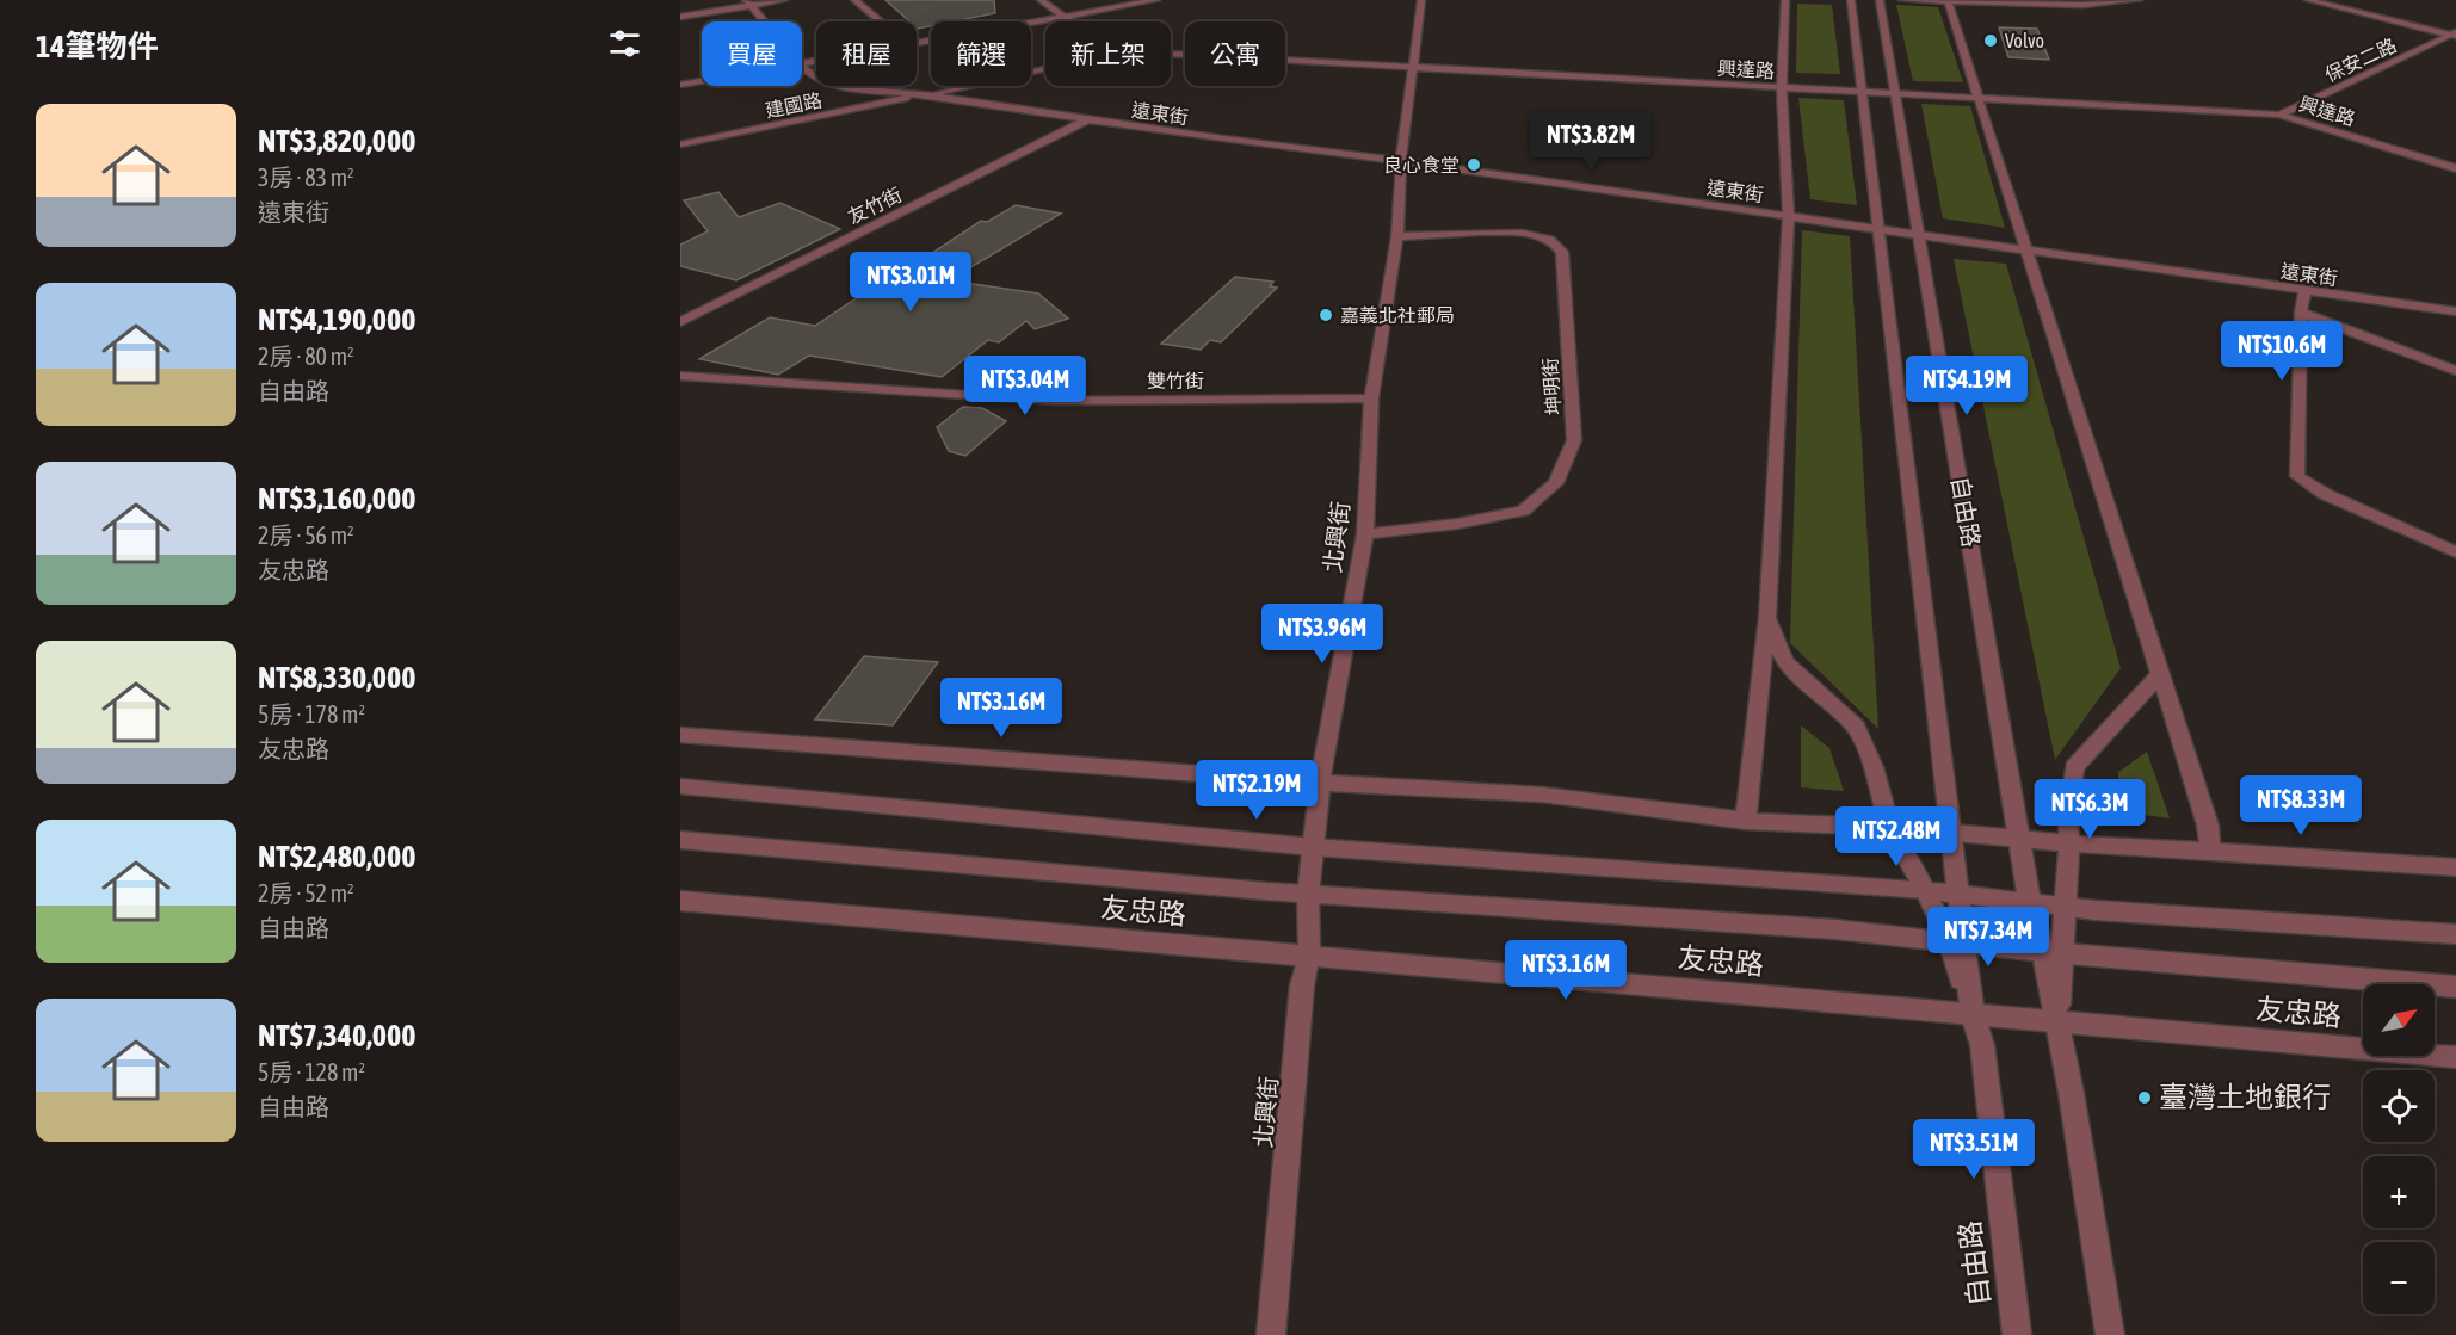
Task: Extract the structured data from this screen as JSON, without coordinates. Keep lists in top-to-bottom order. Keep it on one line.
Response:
{"streets":{"street":["保安二路","興達路","建國路","遠東街","友竹街","雙竹街","坤明街","自由路","北興街","友忠路"]},"crossings":[["保安二路","興達路"],["興達路","自由路"],["興達路","北興街"],["建國路","遠東街"],["遠東街","友竹街"],["遠東街","自由路"],["遠東街","北興街"],["雙竹街","北興街"],["坤明街","北興街"],["自由路","友忠路"],["北興街","友忠路"]],"places":["Volvo","良心食堂","嘉義北社郵局","臺灣土地銀行"],"north":"top right","page":{"heading":"14筆物件","chip":["買屋","租屋","篩選","新上架","公寓"],"list":[{"name":"NT$3,820,000","note":"3房 · 83 m² · 遠東街"},{"name":"NT$4,190,000","note":"2房 · 80 m² · 自由路"},{"name":"NT$3,160,000","note":"2房 · 56 m² · 友忠路"},{"name":"NT$8,330,000","note":"5房 · 178 m² · 友忠路"},{"name":"NT$2,480,000","note":"2房 · 52 m² · 自由路"},{"name":"NT$7,340,000","note":"5房 · 128 m² · 自由路"}],"price":["NT$3.82M","NT$3.01M","NT$10.6M","NT$3.04M","NT$4.19M","NT$3.96M","NT$3.16M","NT$2.19M","NT$8.33M","NT$6.3M","NT$2.48M","NT$7.34M","NT$3.16M","NT$3.51M"],"map_buttons":["+","−"]}}
